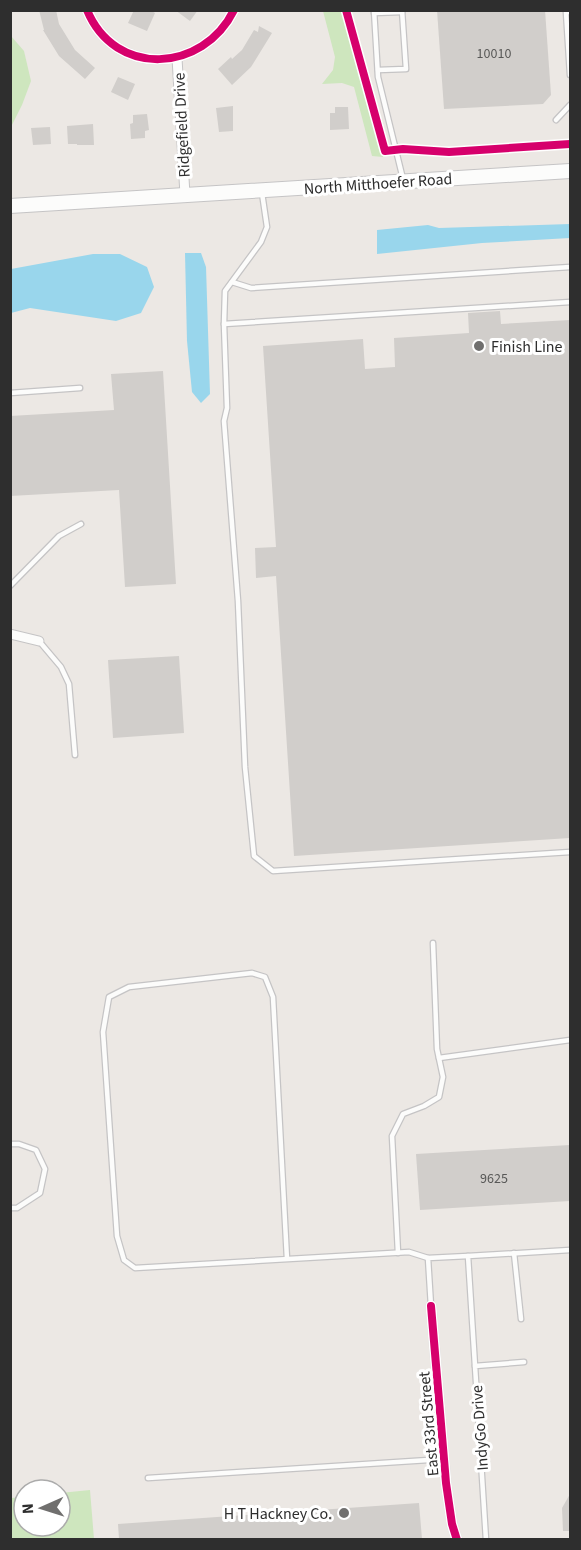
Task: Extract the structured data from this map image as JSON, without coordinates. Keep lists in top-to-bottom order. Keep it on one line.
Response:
{"streets":{"main road":["North Mitthoefer Road"],"street":["Ridgefield Drive","East 33rd Street"],"lane":["IndyGo Drive"]},"crossings":[["Ridgefield Drive","North Mitthoefer Road"]],"places":["Finish Line","H T Hackney Co."],"house_numbers":["10010","9625"],"north":"left"}
